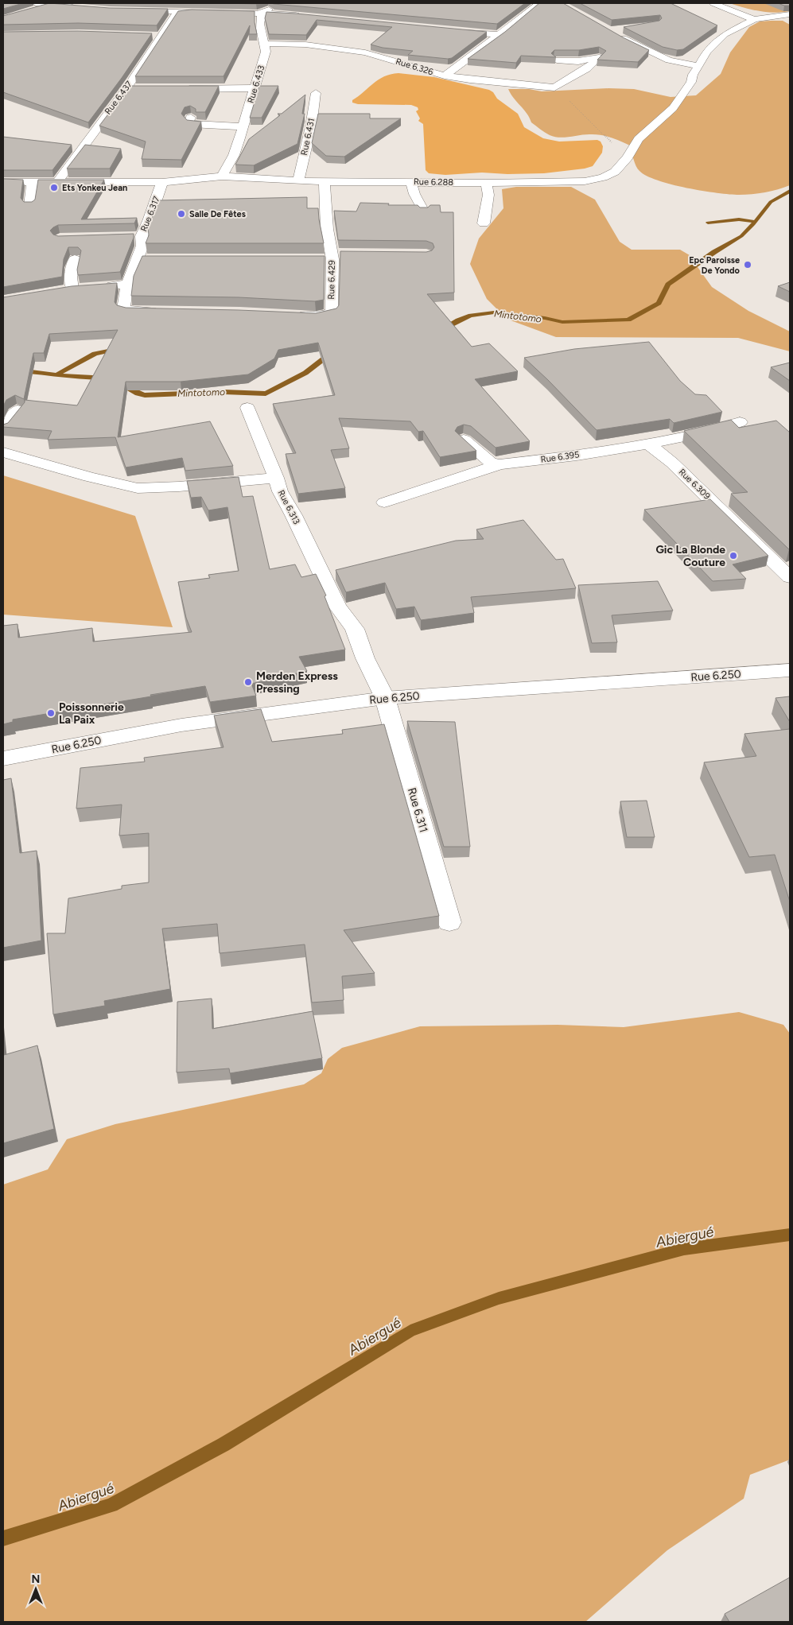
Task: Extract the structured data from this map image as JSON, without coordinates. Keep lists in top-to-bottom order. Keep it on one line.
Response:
{"streets":{"street":["Rue 6.326","Rue 6.433","Rue 6.437","Rue 6.431","Rue 6.288","Rue 6.317","Rue 6.429","Rue 6.395","Rue 6.309","Rue 6.313","Rue 6.250","Rue 6.311"]},"crossings":[["Rue 6.326","Rue 6.433"],["Rue 6.433","Rue 6.437"],["Rue 6.433","Rue 6.288"],["Rue 6.437","Rue 6.288"],["Rue 6.431","Rue 6.288"],["Rue 6.288","Rue 6.317"],["Rue 6.288","Rue 6.429"],["Rue 6.395","Rue 6.309"],["Rue 6.313","Rue 6.250"],["Rue 6.313","Rue 6.311"],["Rue 6.250","Rue 6.311"]],"water":["Mintotomo","Abiergué"],"places":["Ets Yonkeu Jean","Salle De Fêtes","Epc Paroisse De Yondo","Gic La Blonde Couture","Merden Express Pressing","Poissonnerie La Paix"],"north":"top"}
